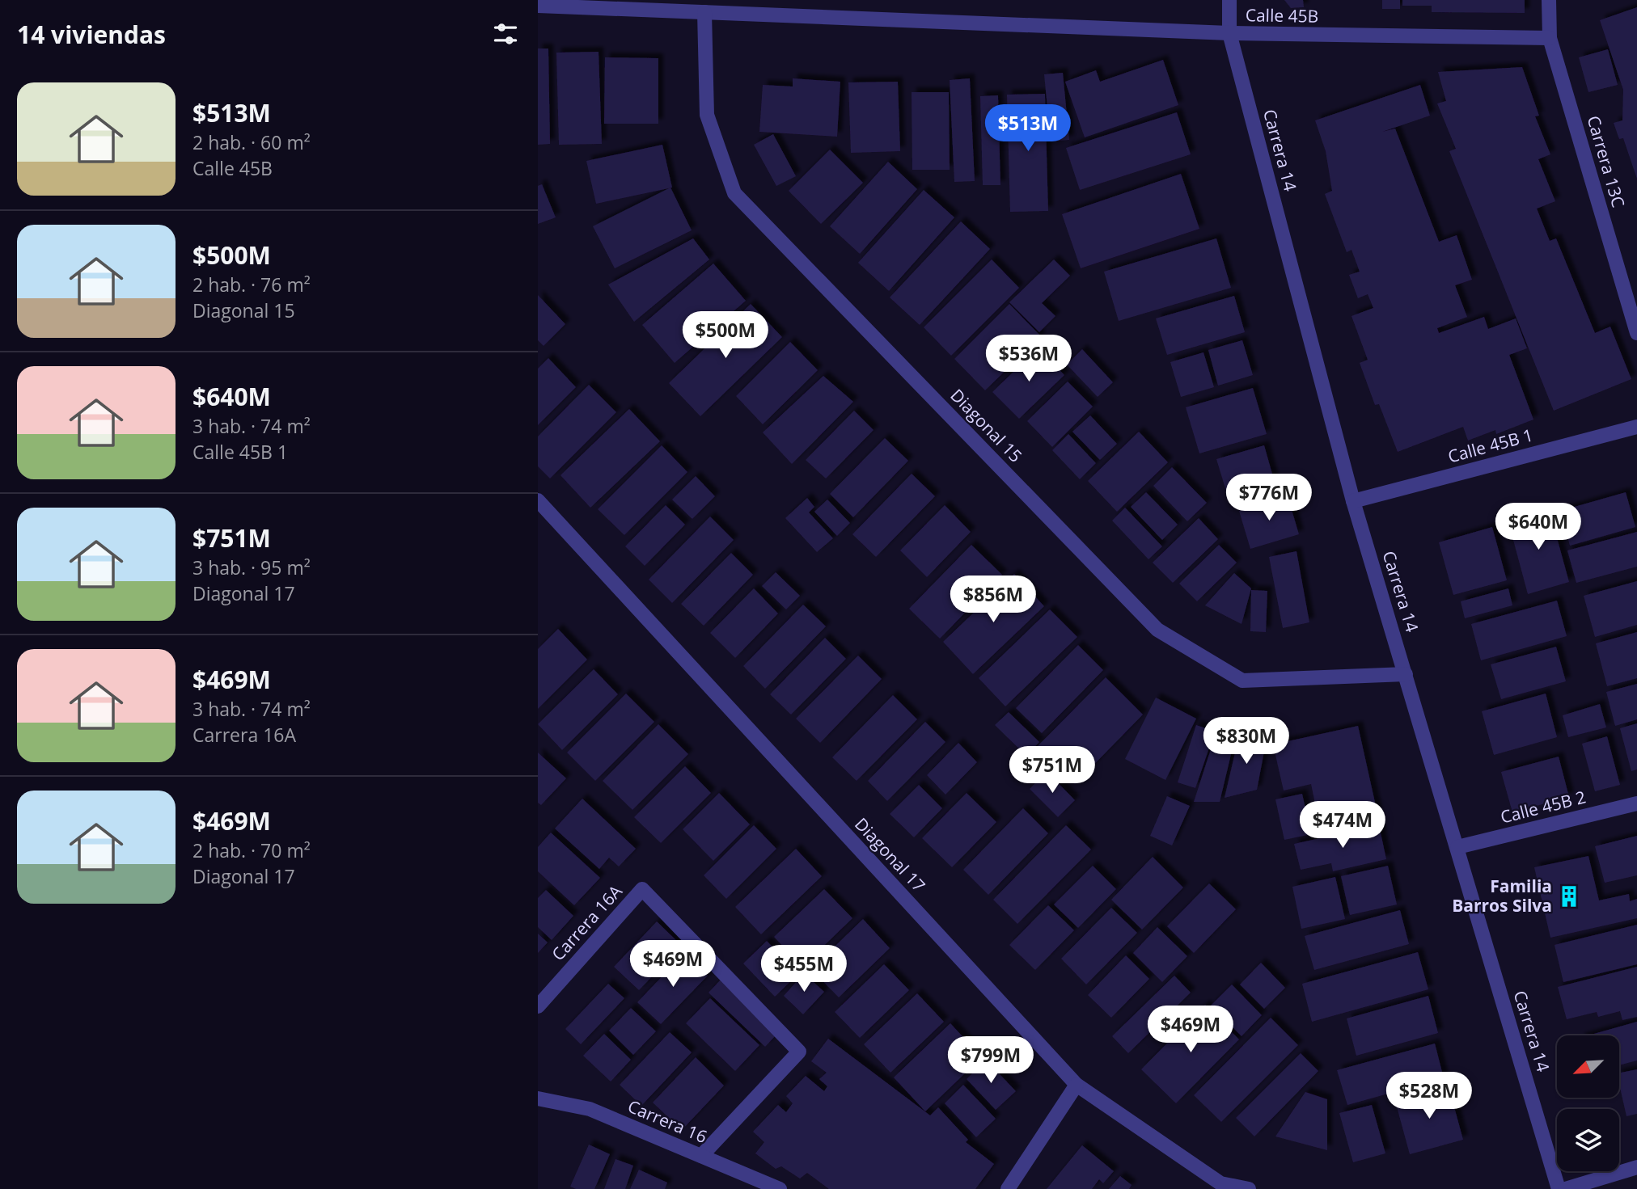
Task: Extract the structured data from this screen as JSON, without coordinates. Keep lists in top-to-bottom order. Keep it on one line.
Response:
{"streets":{"street":["Calle 45B","Carrera 14","Carrera 13C","Diagonal 15","Calle 45B 1","Calle 45B 2","Diagonal 17","Carrera 16A","Carrera 16"]},"crossings":[["Calle 45B","Carrera 14"],["Calle 45B","Carrera 13C"],["Calle 45B","Diagonal 15"],["Carrera 14","Diagonal 15"],["Carrera 14","Calle 45B 1"],["Carrera 14","Calle 45B 2"],["Carrera 16A","Carrera 16"]],"places":{"building":["Familia Barros Silva"]},"north":"bottom left","page":{"heading":"14 viviendas","list":[{"name":"$513M","note":"2 hab. · 60 m² · Calle 45B"},{"name":"$500M","note":"2 hab. · 76 m² · Diagonal 15"},{"name":"$640M","note":"3 hab. · 74 m² · Calle 45B 1"},{"name":"$751M","note":"3 hab. · 95 m² · Diagonal 17"},{"name":"$469M","note":"3 hab. · 74 m² · Carrera 16A"},{"name":"$469M","note":"2 hab. · 70 m² · Diagonal 17"}],"price":["$513M","$500M","$536M","$776M","$640M","$856M","$830M","$751M","$474M","$469M","$455M","$469M","$799M","$528M"]}}
